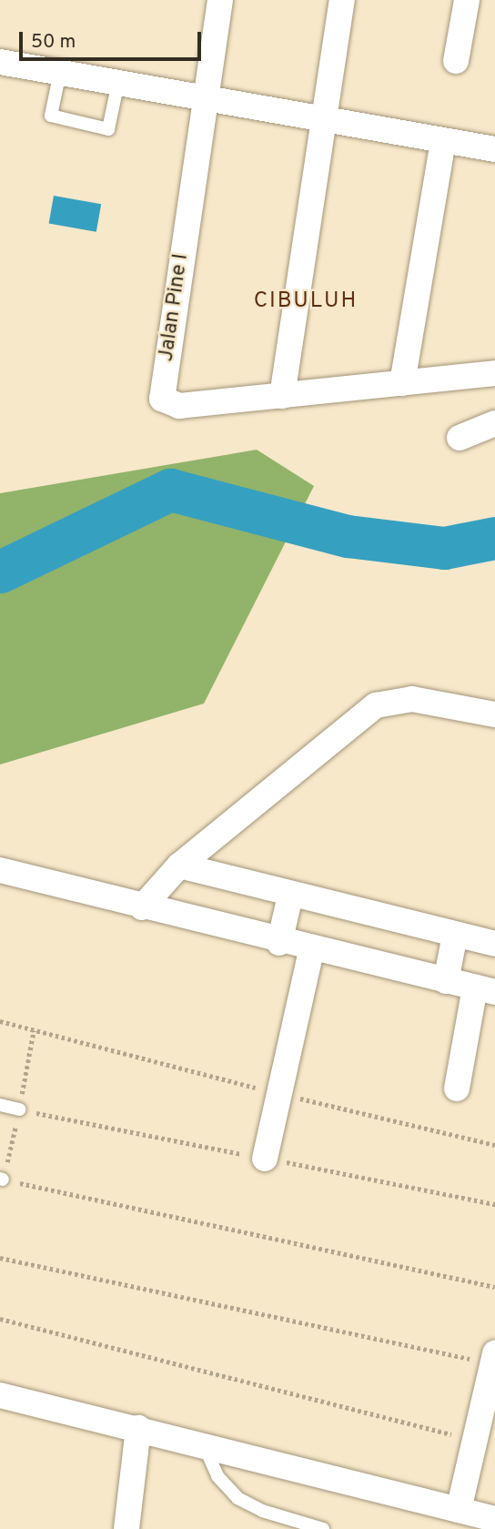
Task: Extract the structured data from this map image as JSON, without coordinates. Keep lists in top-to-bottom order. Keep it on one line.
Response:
{"streets":{"street":["Jalan Pine I"]},"districts":["CIBULUH"],"scale_bar":"50 m"}
